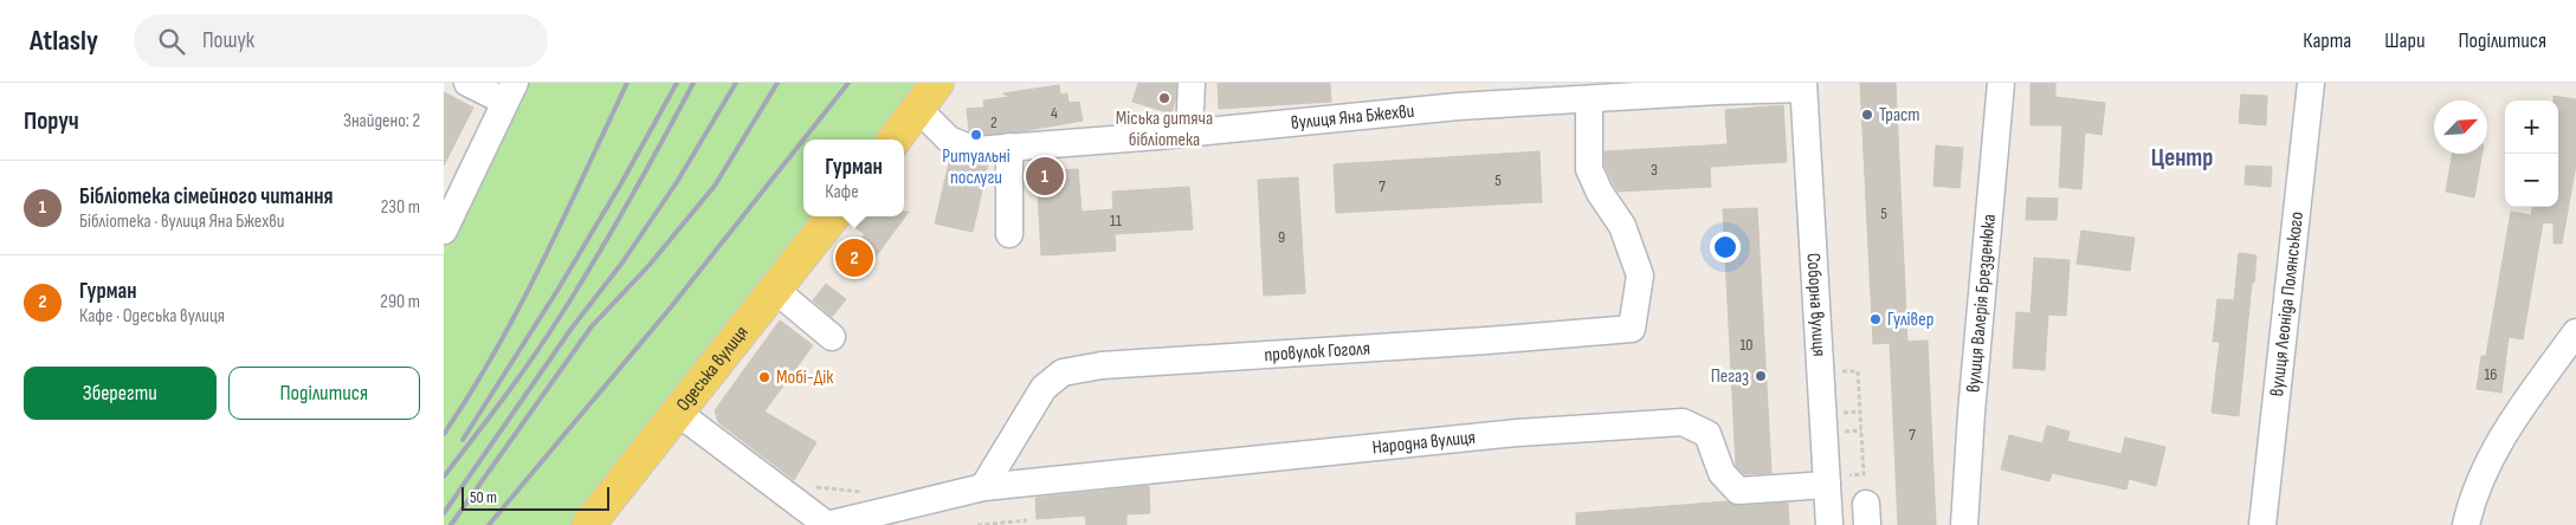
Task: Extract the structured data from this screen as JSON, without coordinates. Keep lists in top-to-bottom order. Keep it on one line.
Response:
{"streets":{"main road":["Одеська вулиця"],"street":["вулиця Яна Бжехви","Соборна вулиця","вулиця Валерія Брезденюка","вулиця Леоніда Полянського","провулок Гоголя","Народна вулиця"]},"crossings":[["вулиця Яна Бжехви","Соборна вулиця"],["вулиця Яна Бжехви","провулок Гоголя"],["Соборна вулиця","Народна вулиця"],["провулок Гоголя","Народна вулиця"]],"districts":["Центр"],"places":["Міська дитяча бібліотека","Траст","Ритуальні послуги","Гулівер","Пегаз","Мобі-Дік"],"house_numbers":["4","2","3","5","7","5","11","9","10","16","7"],"scale_bar":"50 m","north":"top right","page":{"header":"Atlasly","search":"Пошук","nav":["Карта","Шари","Поділитися"],"heading":["Поруч","Знайдено: 2"],"map_buttons":["+","−"],"popup":["Гурман","Кафе"],"pins":["1","2"],"list":[{"mark":"1","name":"Бібліотека сімейного читання","note":"Бібліотека · вулиця Яна Бжехви","value":"230 m"},{"mark":"2","name":"Гурман","note":"Кафе · Одеська вулиця","value":"290 m"}],"buttons":["Зберегти","Поділитися"],"scale":"50 m"}}
